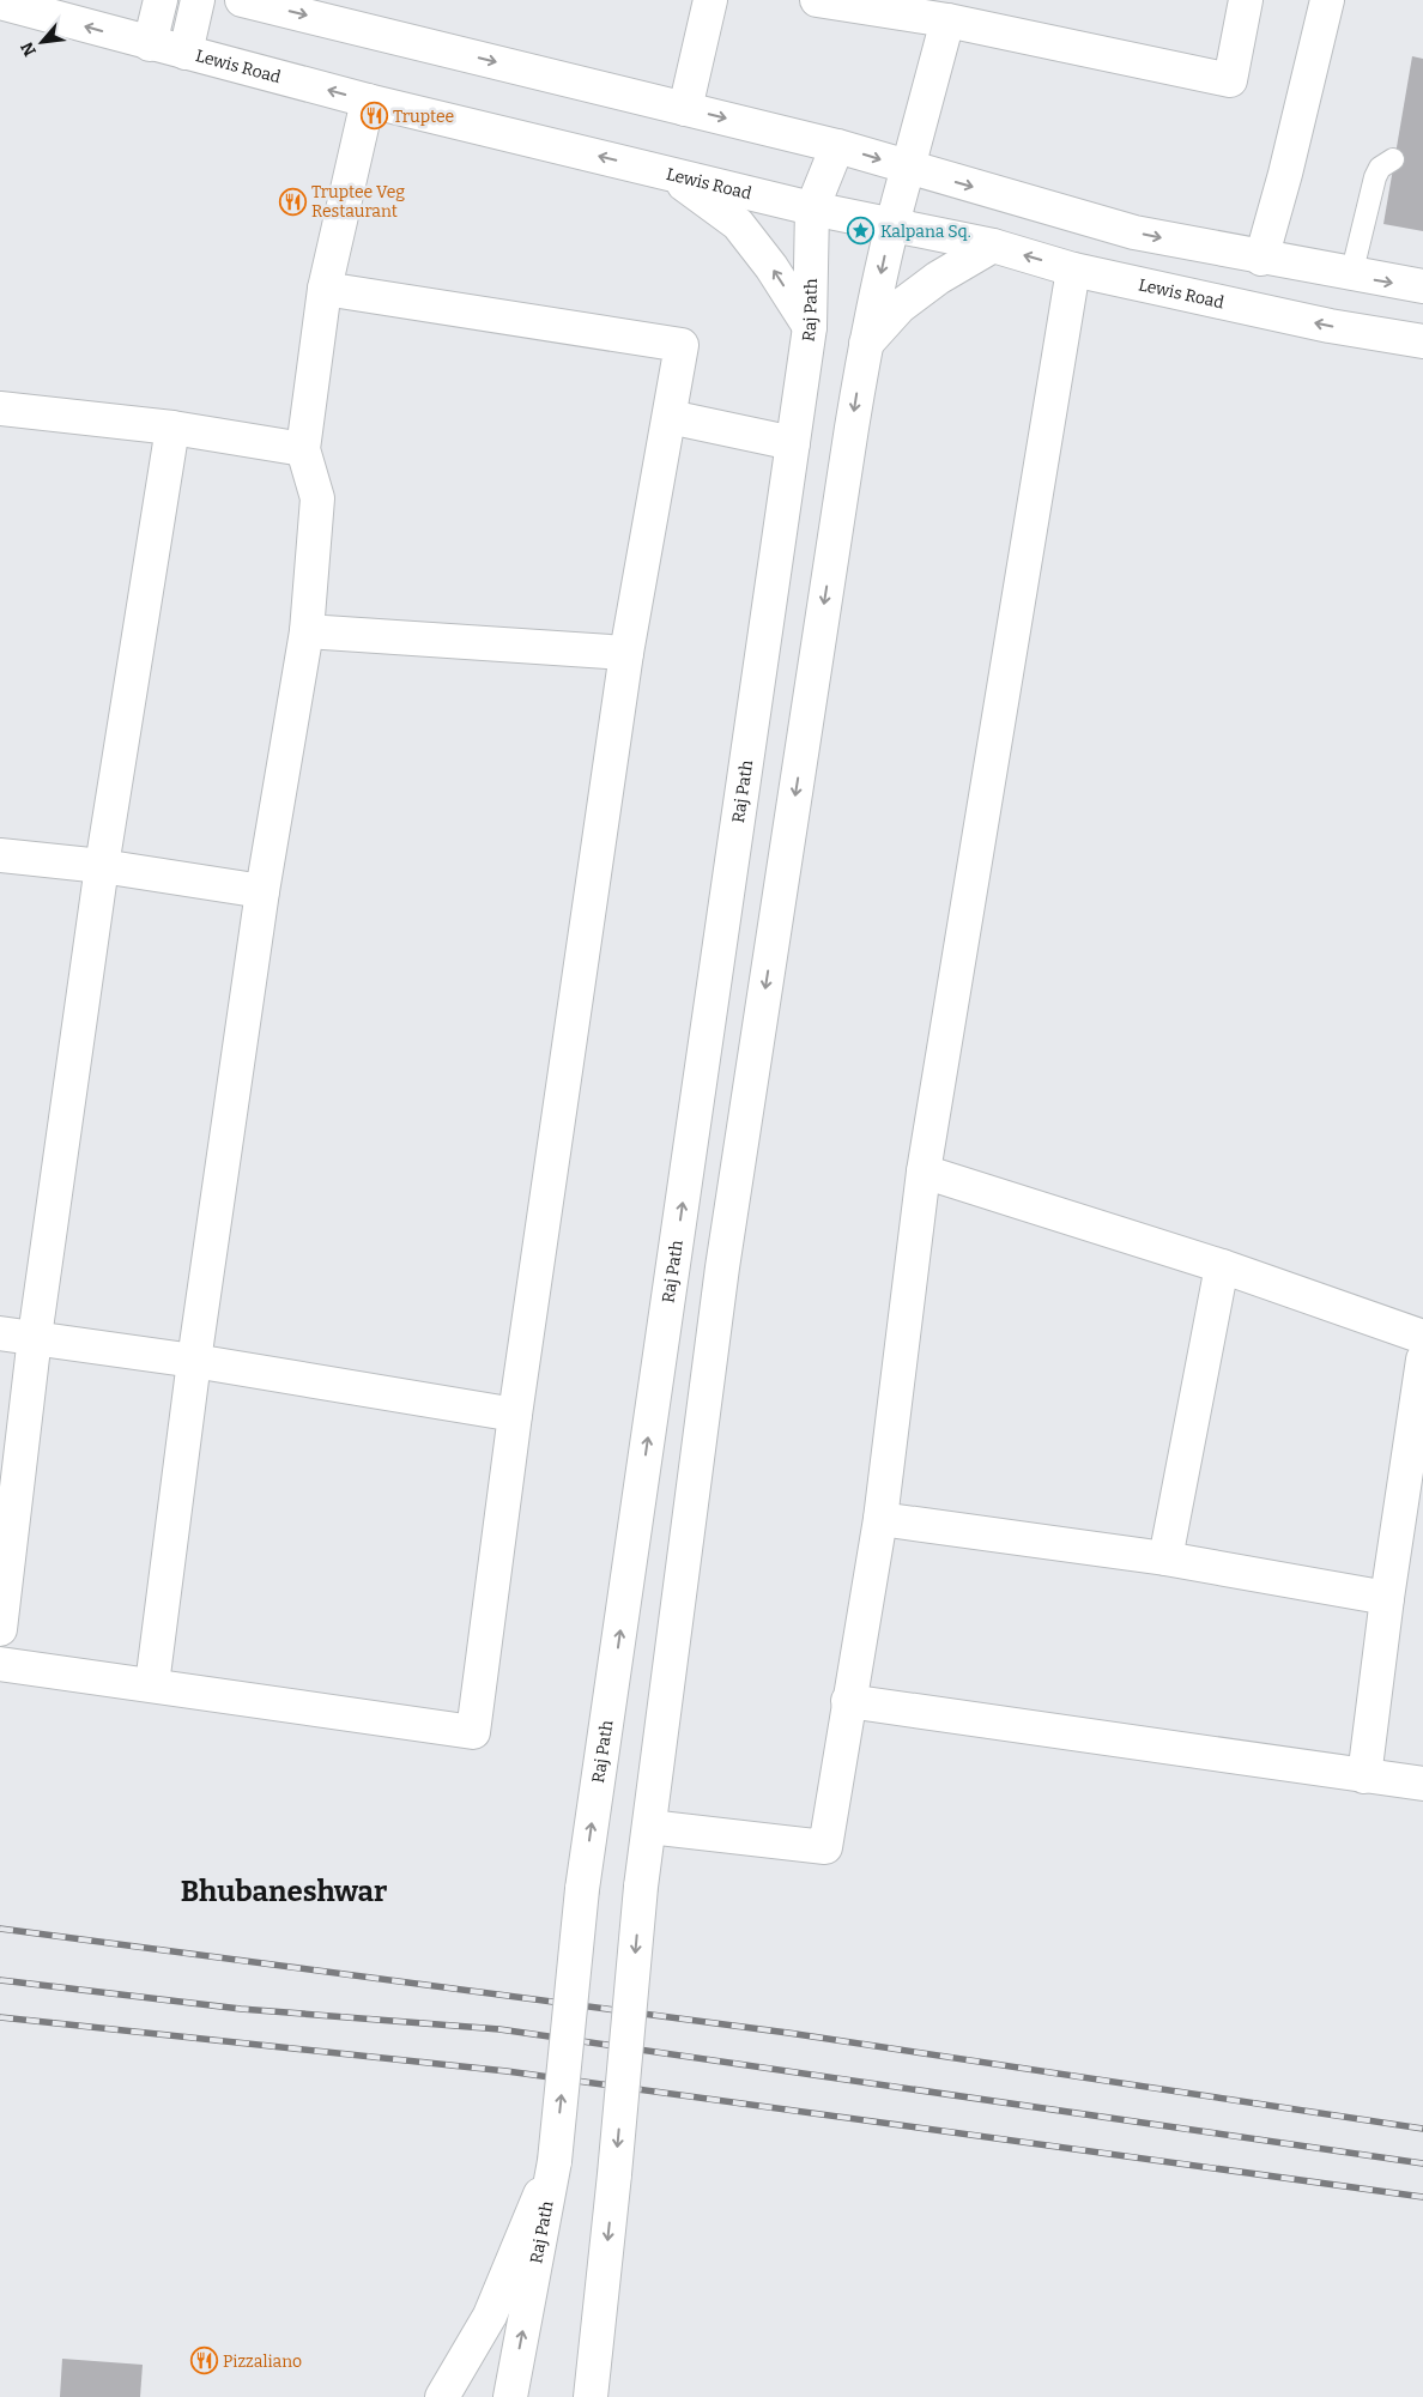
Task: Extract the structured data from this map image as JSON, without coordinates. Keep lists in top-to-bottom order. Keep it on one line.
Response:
{"streets":{"street":["Lewis Road","Raj Path"]},"crossings":[["Lewis Road","Raj Path"]],"districts":["Bhubaneshwar"],"places":{"restaurant":["Truptee","Truptee Veg Restaurant","Pizzaliano"],"place":["Kalpana Sq."]},"north":"bottom left"}
